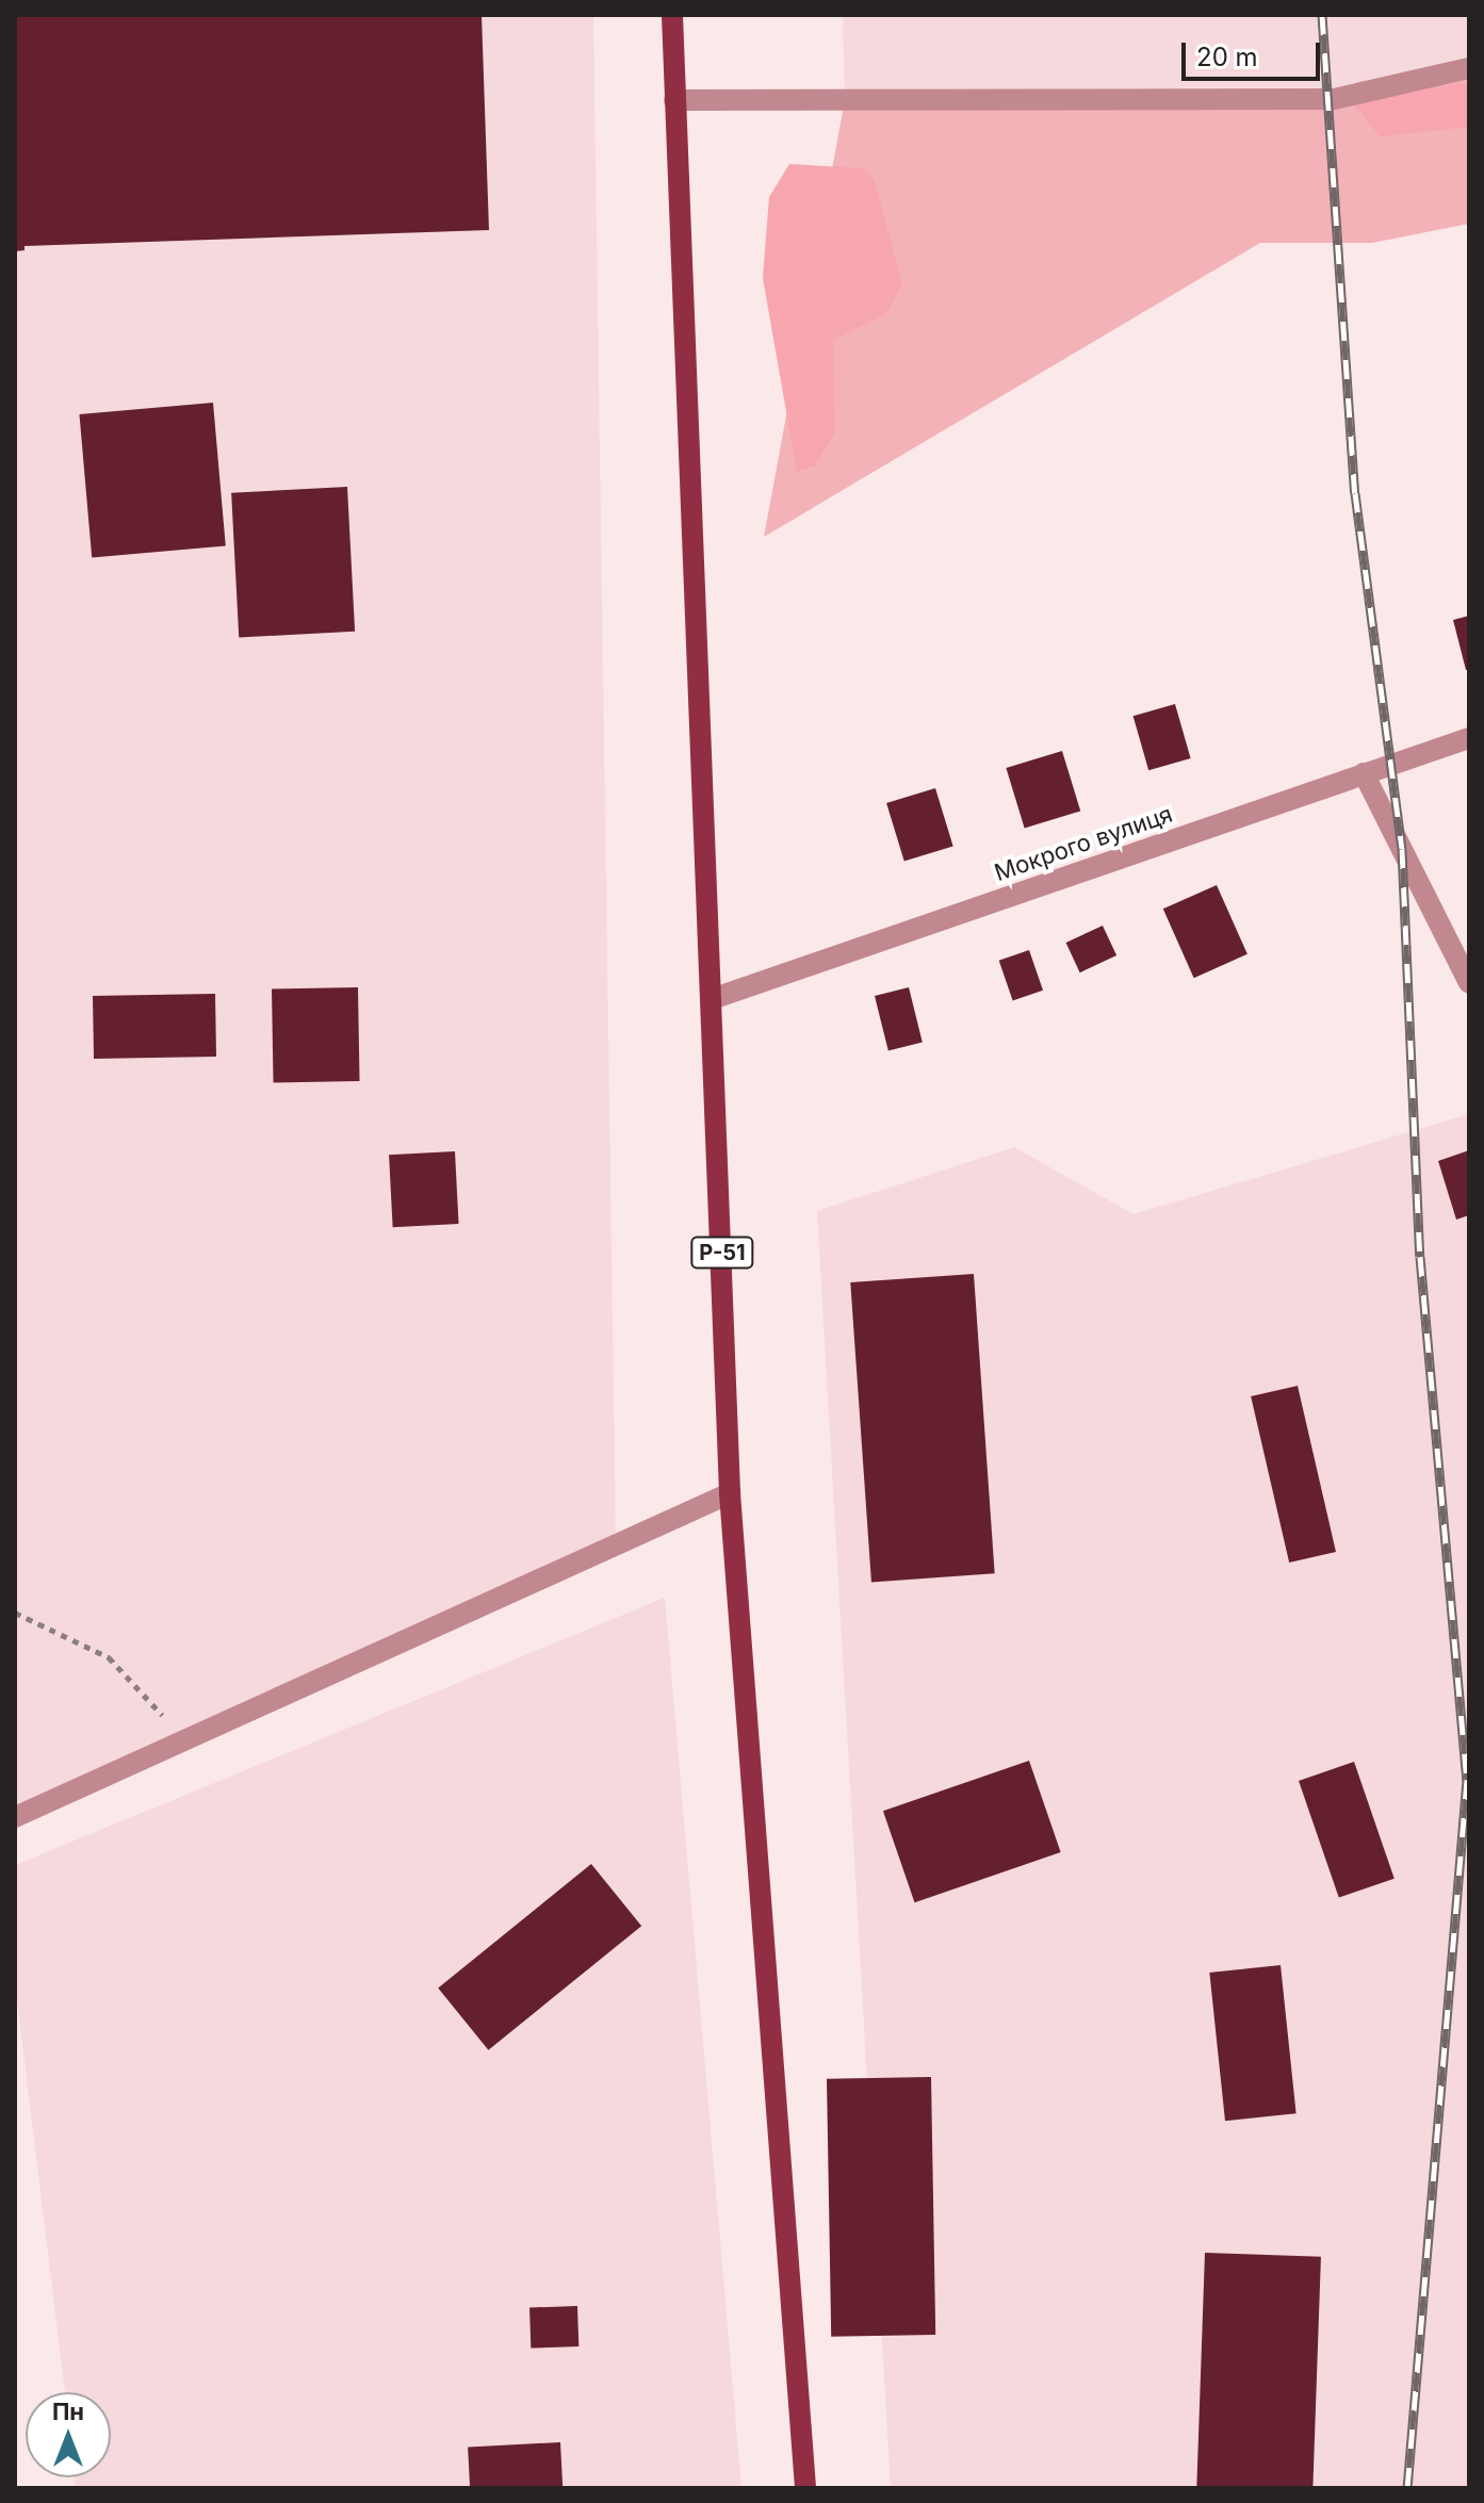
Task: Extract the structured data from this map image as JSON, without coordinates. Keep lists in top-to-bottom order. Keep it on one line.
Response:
{"streets":{"main road":["Р-51"],"street":["Мокрого вулиця"]},"crossings":[["Мокрого вулиця","Р-51"]],"scale_bar":"20 m","north":"top"}
